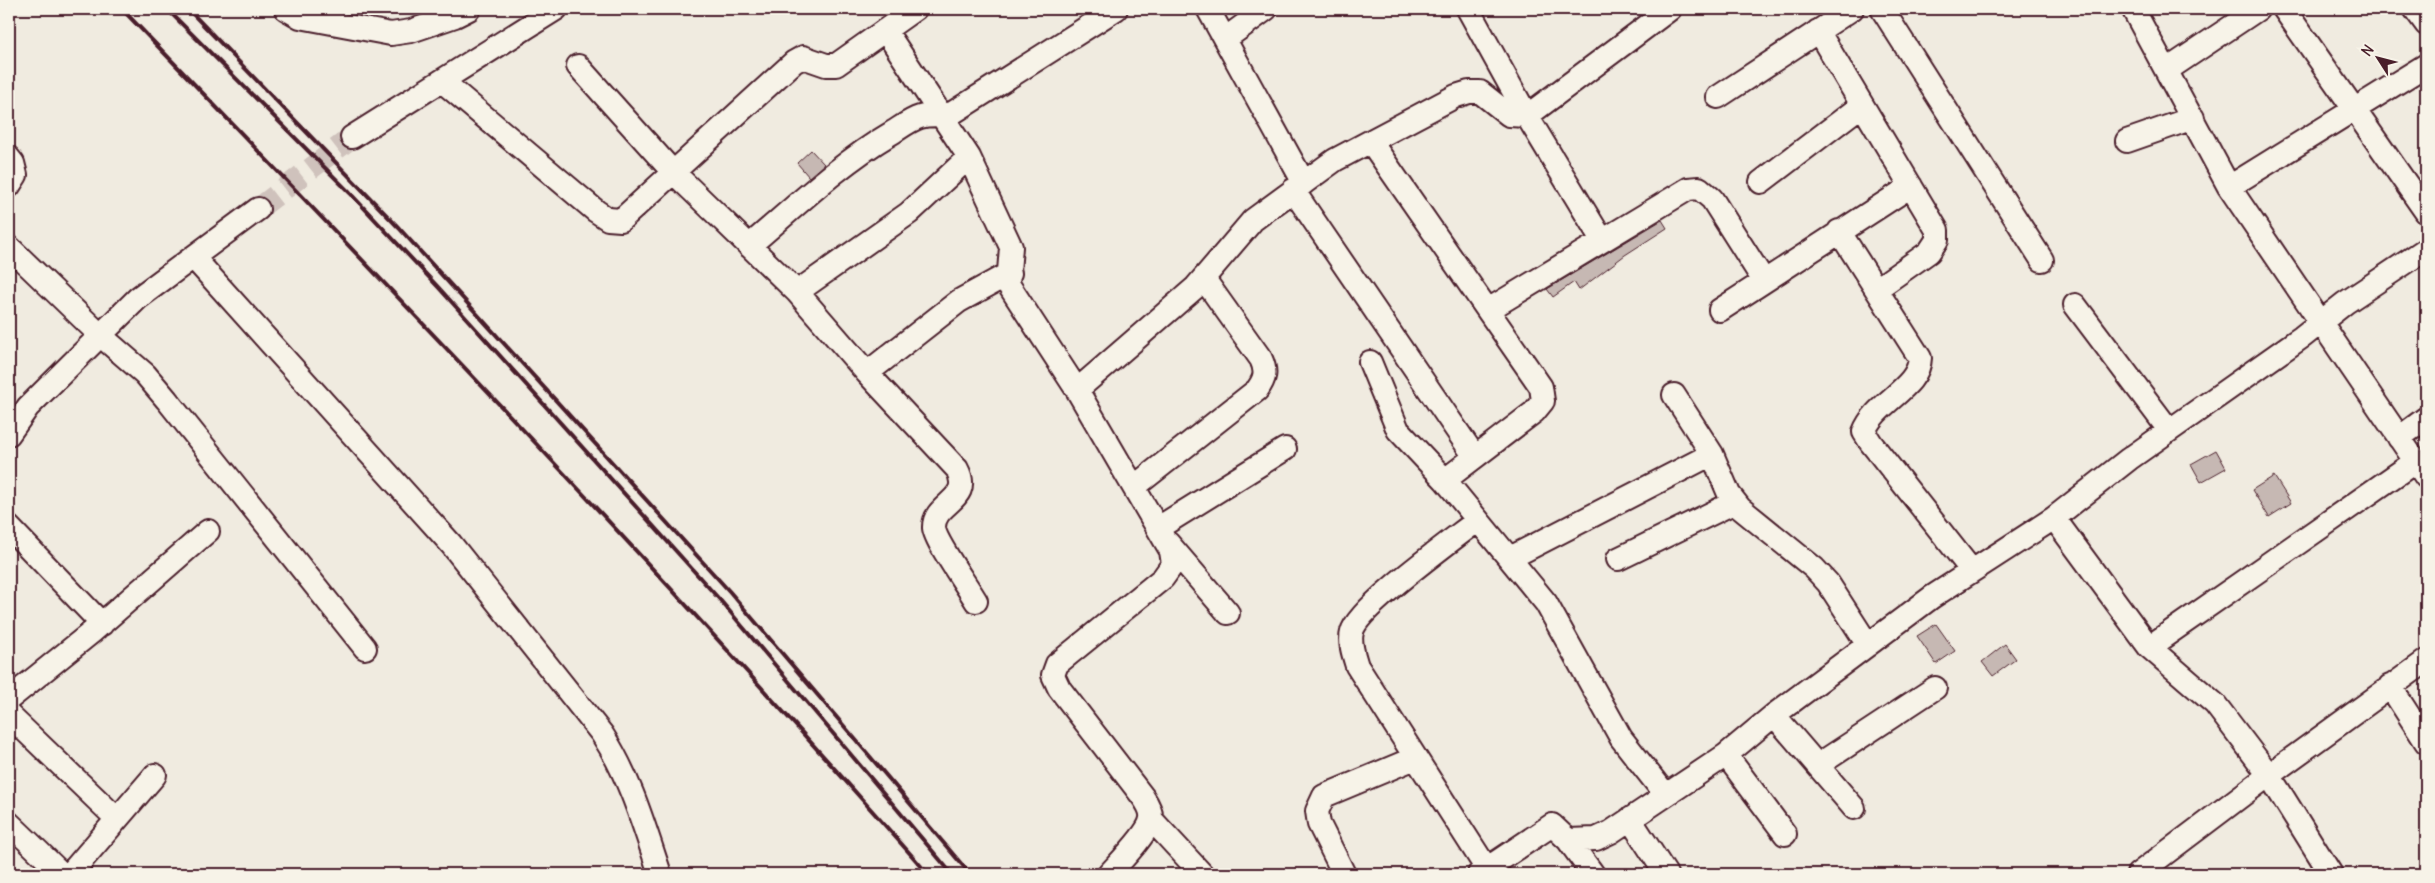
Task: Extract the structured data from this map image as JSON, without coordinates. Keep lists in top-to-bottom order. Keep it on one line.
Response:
{"north":"top left"}
